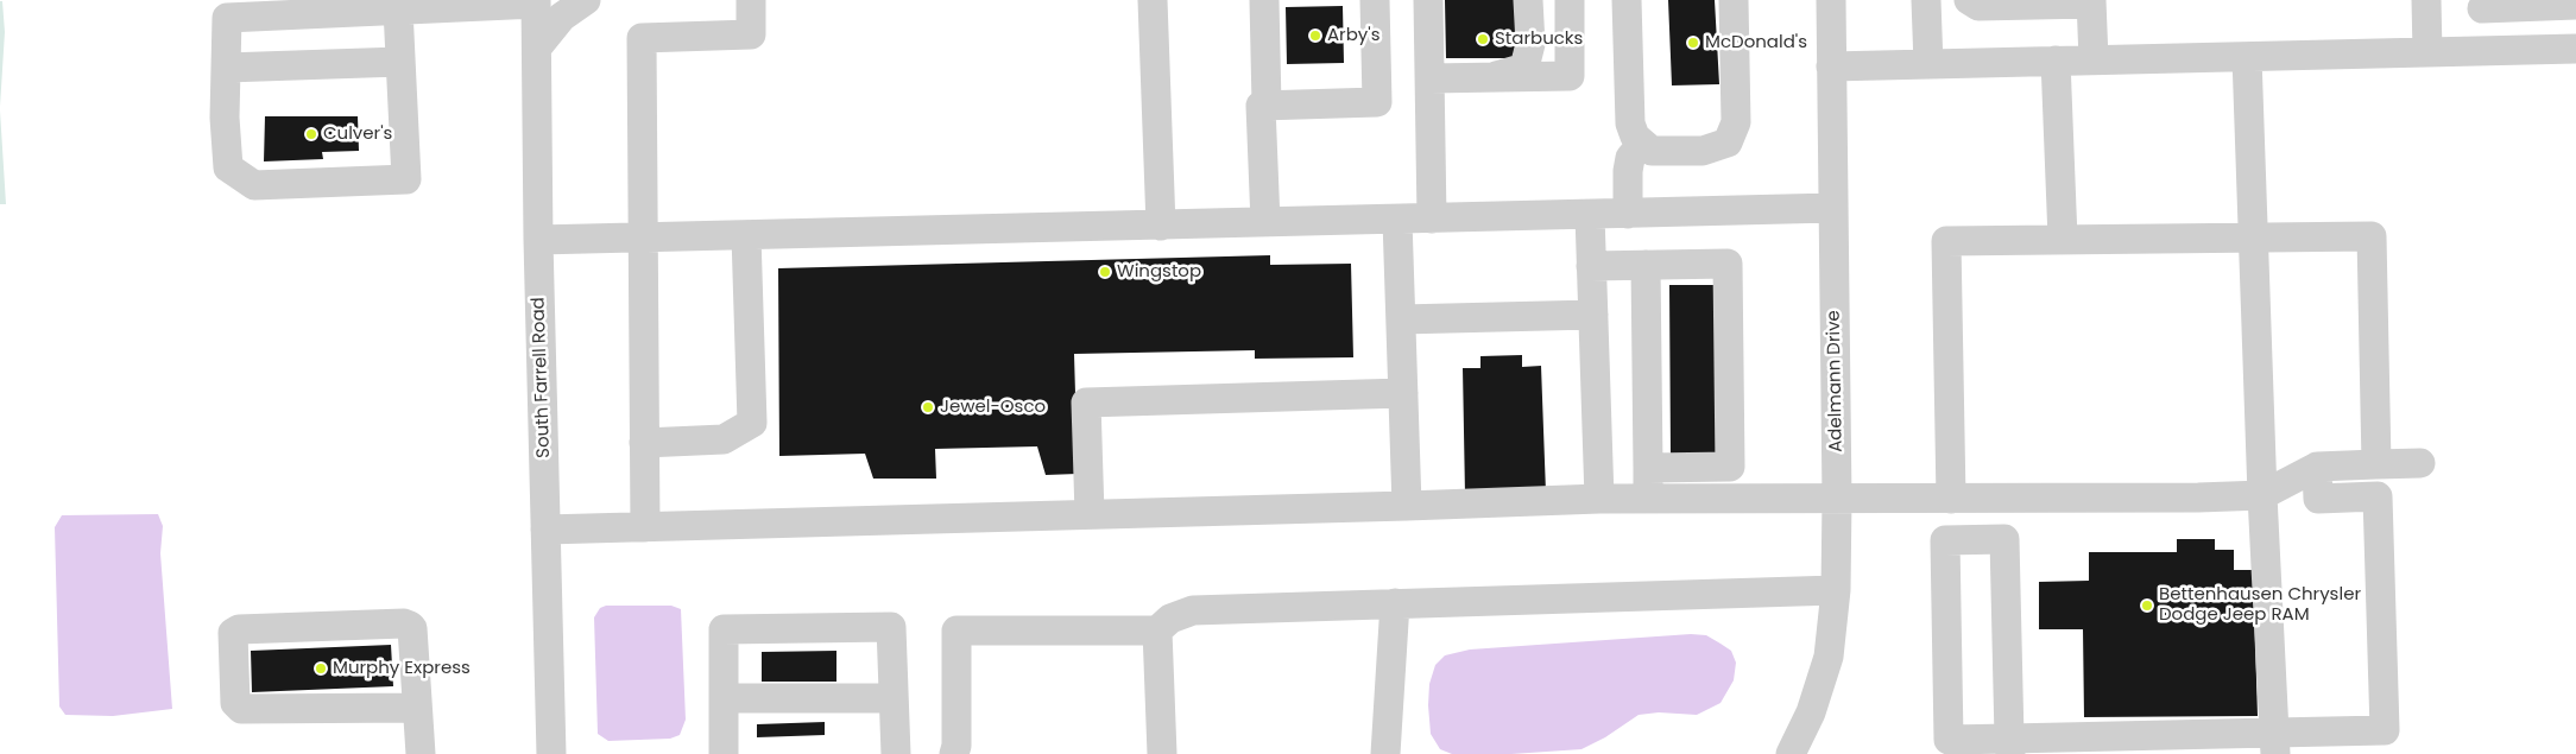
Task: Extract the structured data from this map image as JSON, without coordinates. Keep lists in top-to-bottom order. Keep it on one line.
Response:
{"streets":{"street":["South Farrell Road","Adelmann Drive"]},"places":["Arby's","Starbucks","McDonald's","Culver's","Wingstop","Jewel-Osco","Bettenhausen Chrysler Dodge Jeep RAM","Murphy Express"]}
